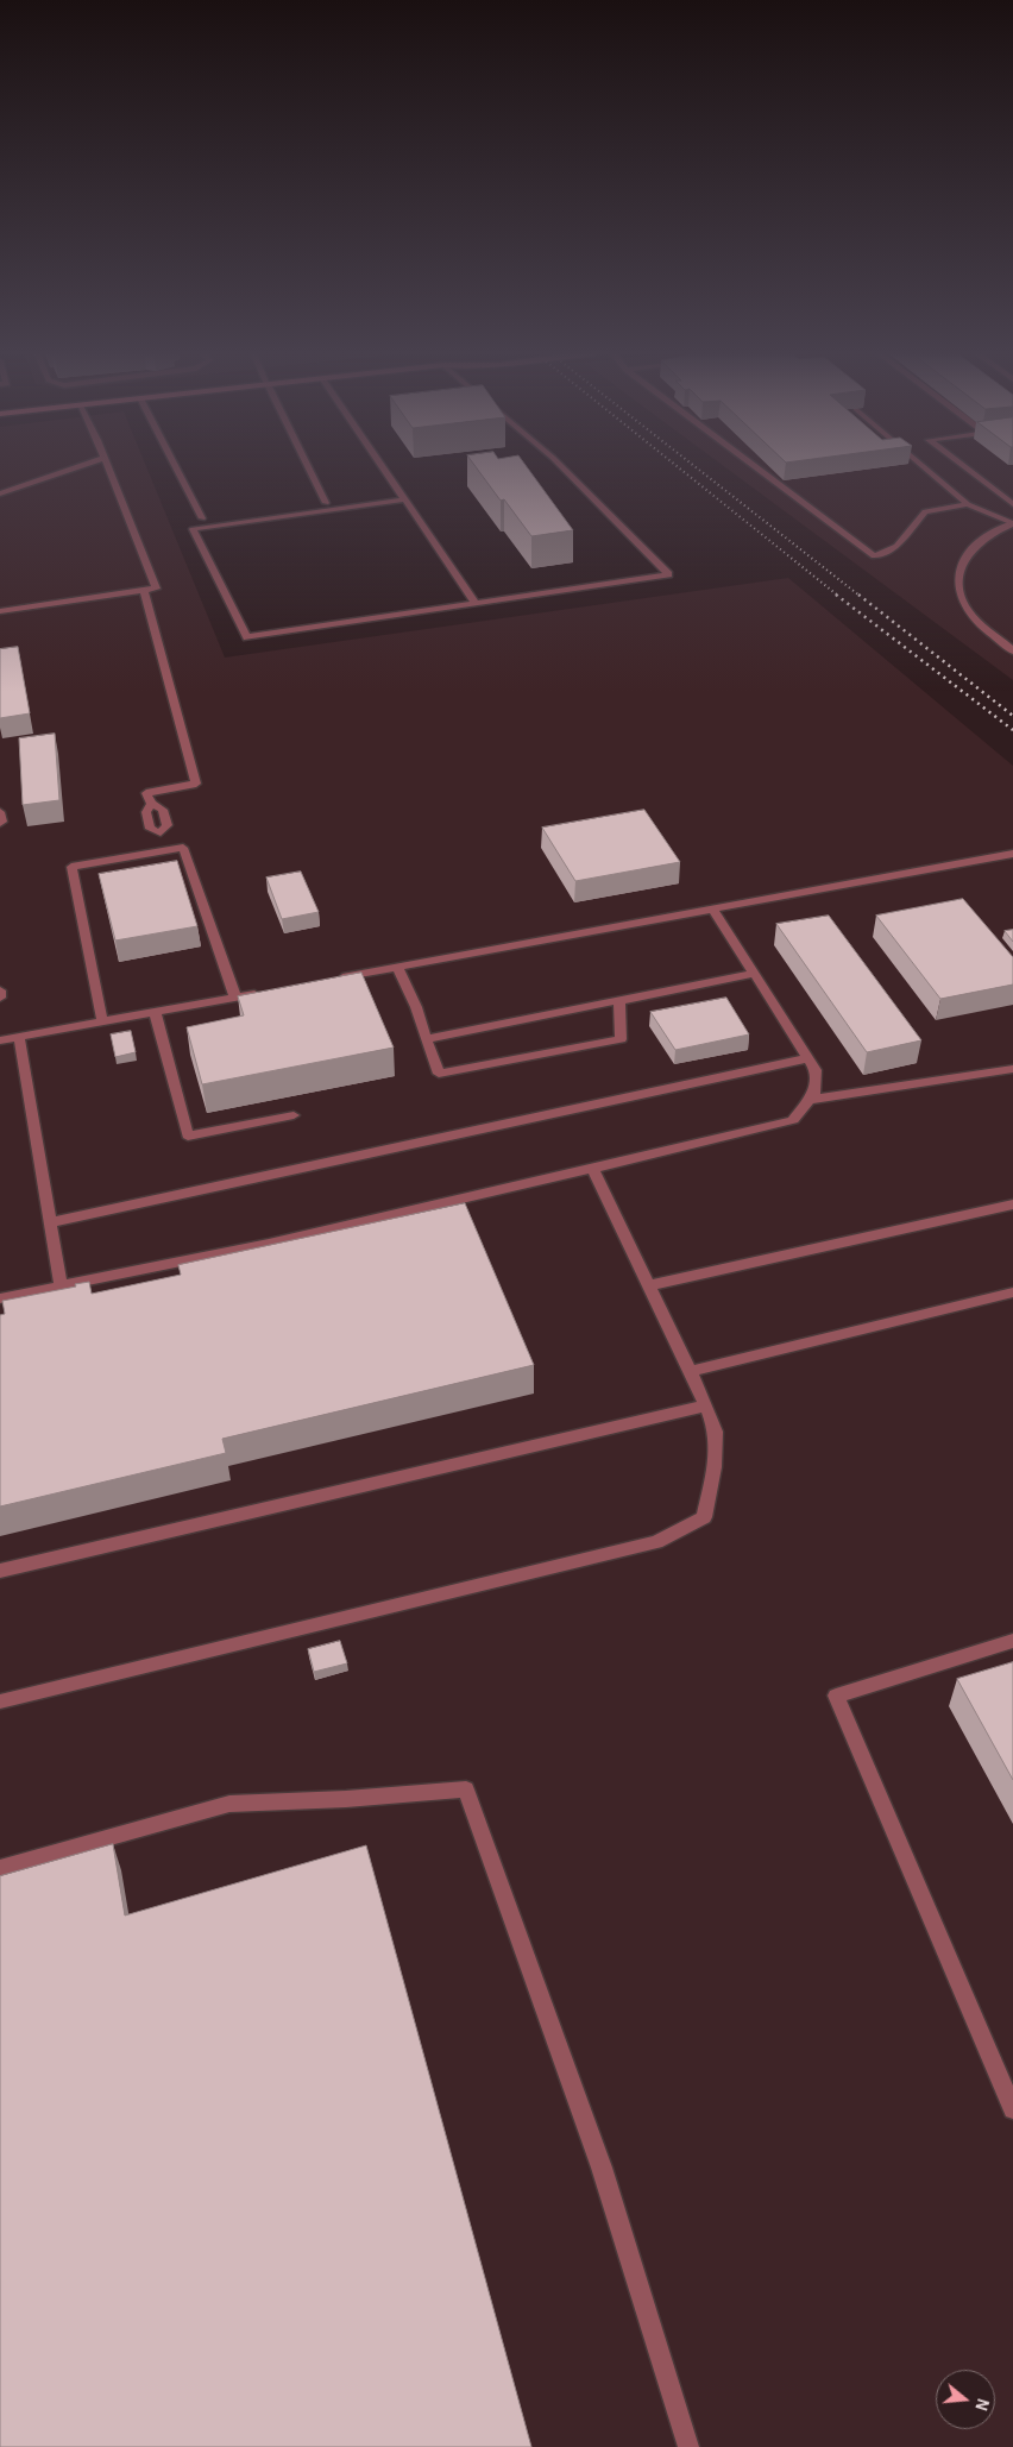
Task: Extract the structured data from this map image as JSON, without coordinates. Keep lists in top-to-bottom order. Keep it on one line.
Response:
{"north":"right"}
